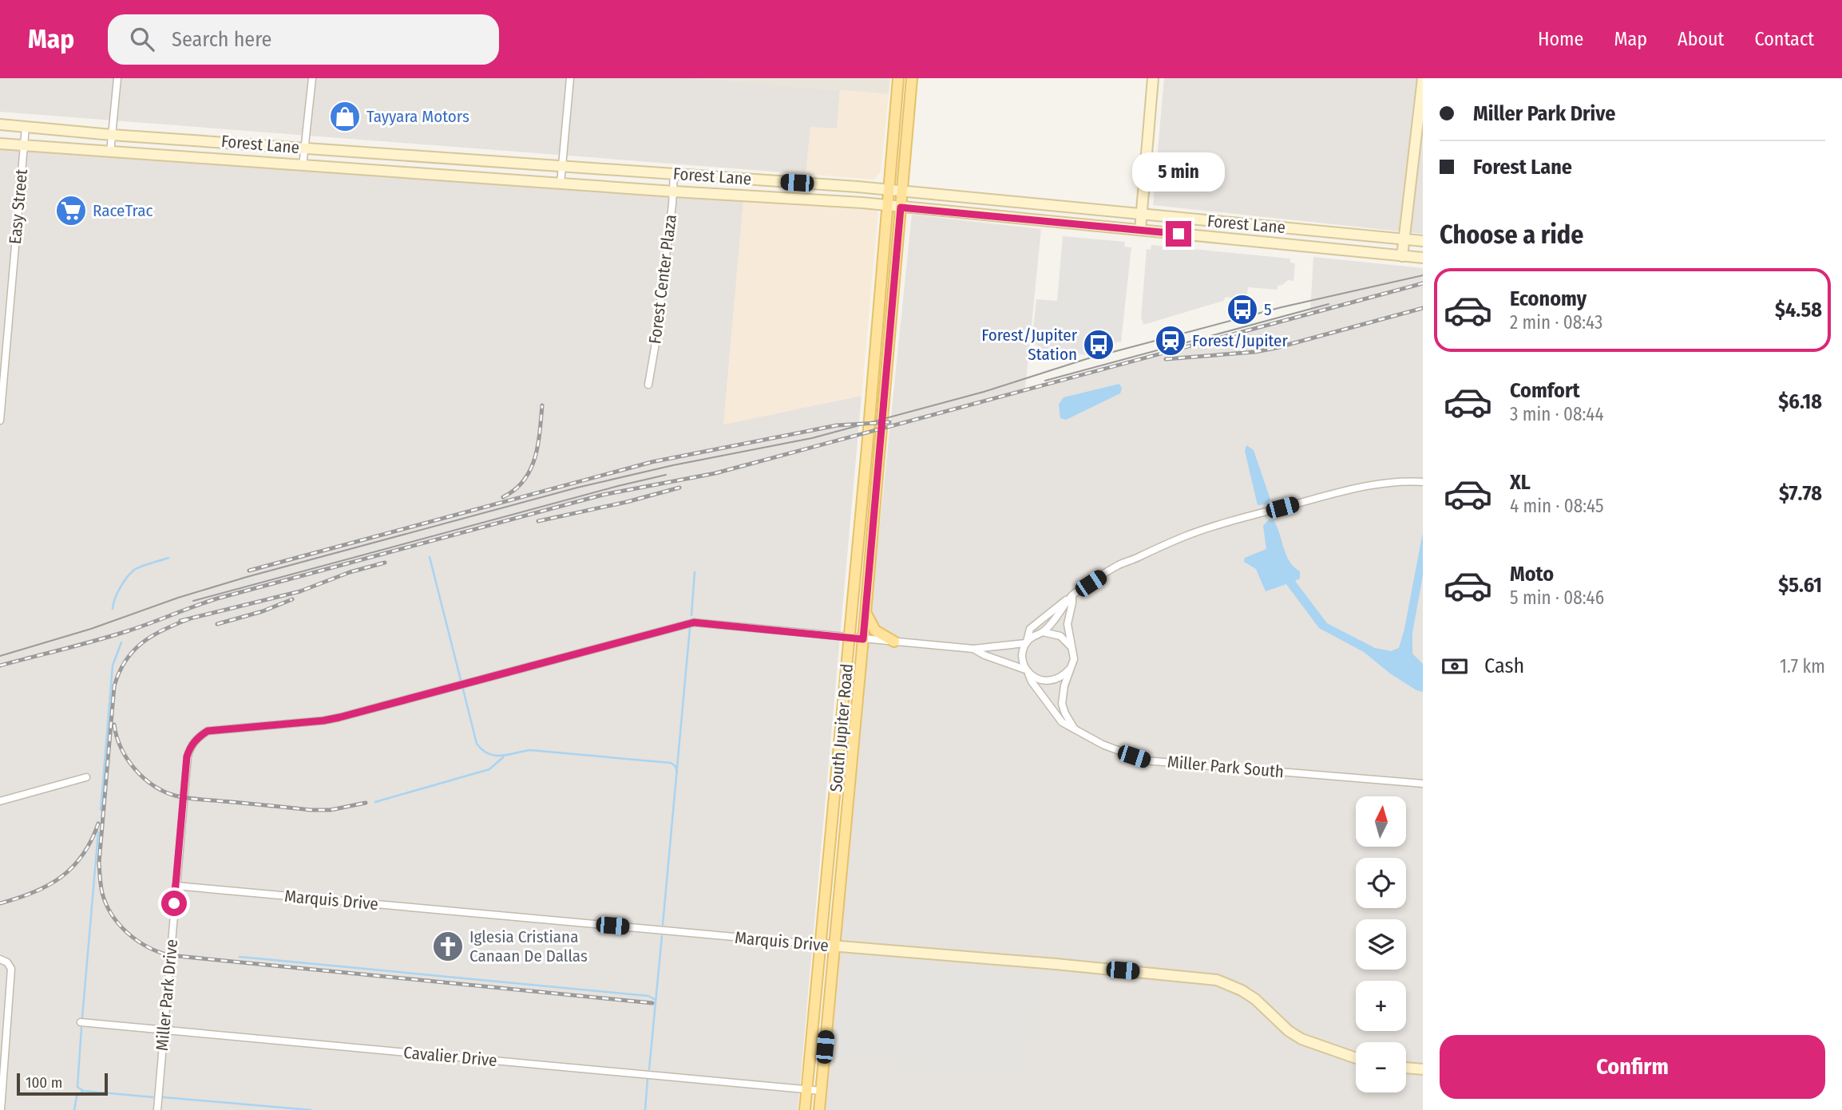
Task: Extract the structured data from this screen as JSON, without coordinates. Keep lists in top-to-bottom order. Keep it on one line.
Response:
{"streets":{"main road":["Forest Lane","South Jupiter Road","Marquis Drive"],"street":["Easy Street","Forest Center Plaza","Miller Park South","Miller Park Drive","Cavalier Drive"]},"crossings":[["Forest Lane","Easy Street"],["Forest Lane","Forest Center Plaza"],["Forest Lane","South Jupiter Road"],["South Jupiter Road","Marquis Drive"],["South Jupiter Road","Miller Park Drive"],["South Jupiter Road","Cavalier Drive"],["Marquis Drive","Miller Park Drive"],["Miller Park Drive","Cavalier Drive"]],"places":{"shop":["Tayyara Motors"],"supermarket":["RaceTrac"],"bus stop":["5","Forest/Jupiter Station"],"station":["Forest/Jupiter"],"church":["Iglesia Cristiana Canaan De Dallas"]},"scale_bar":"100 m","north":"top","page":{"header":"Map","search":"Search here","nav":["Home","Map","About","Contact"],"banner":["Miller Park Drive","Forest Lane"],"bubble":"5 min","heading":"Choose a ride","list":[{"name":"Economy","note":"2 min · 08:43","value":"$4.58"},{"name":"Comfort","note":"3 min · 08:44","value":"$6.18"},{"name":"XL","note":"4 min · 08:45","value":"$7.78"},{"name":"Moto","note":"5 min · 08:46","value":"$5.61"}],"pay":["Cash","1.7 km"],"map_buttons":["+","−"],"buttons":"Confirm","scale":"100 m"}}
